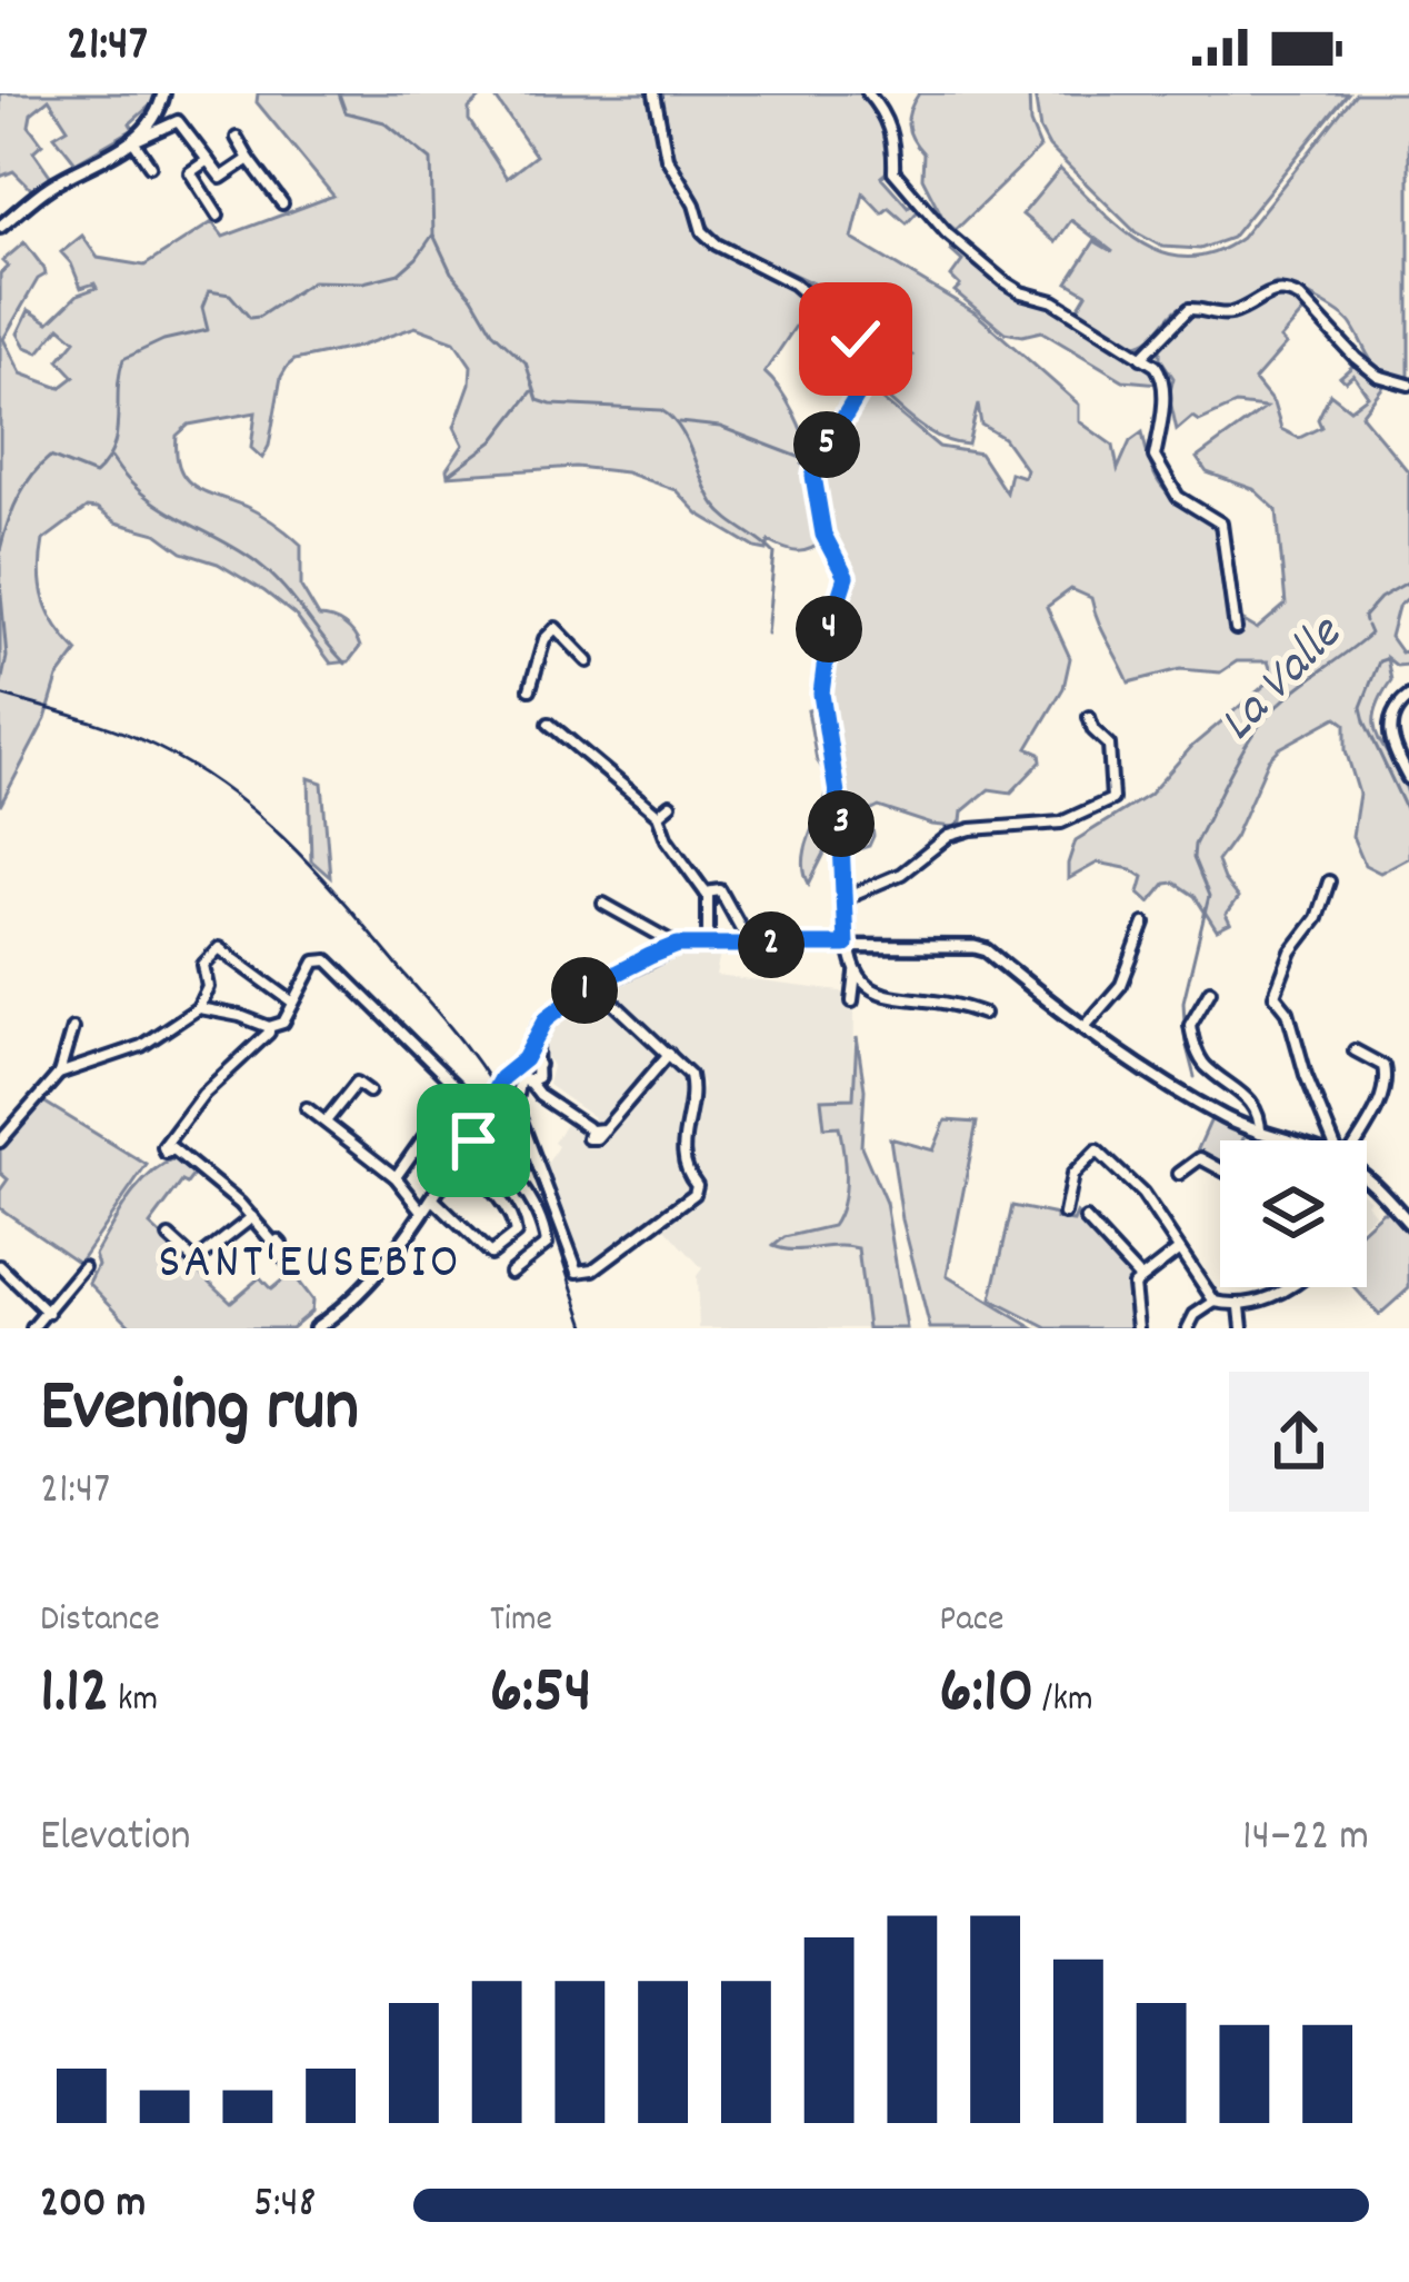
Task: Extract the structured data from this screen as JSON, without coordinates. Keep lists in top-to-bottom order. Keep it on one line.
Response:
{"districts":["SANT'EUSEBIO"],"water":["La Valle"],"page":{"status":"21:47","pins":["5","4","3","2","1"],"heading":["Evening run","21:47"],"stats":[["Distance","1.12 km"],["Time","6:54"],["Pace","6:10 /km"]],"chart":["Elevation","14–22 m"],"list":[{"name":"200 m","note":"5:48"}]}}
